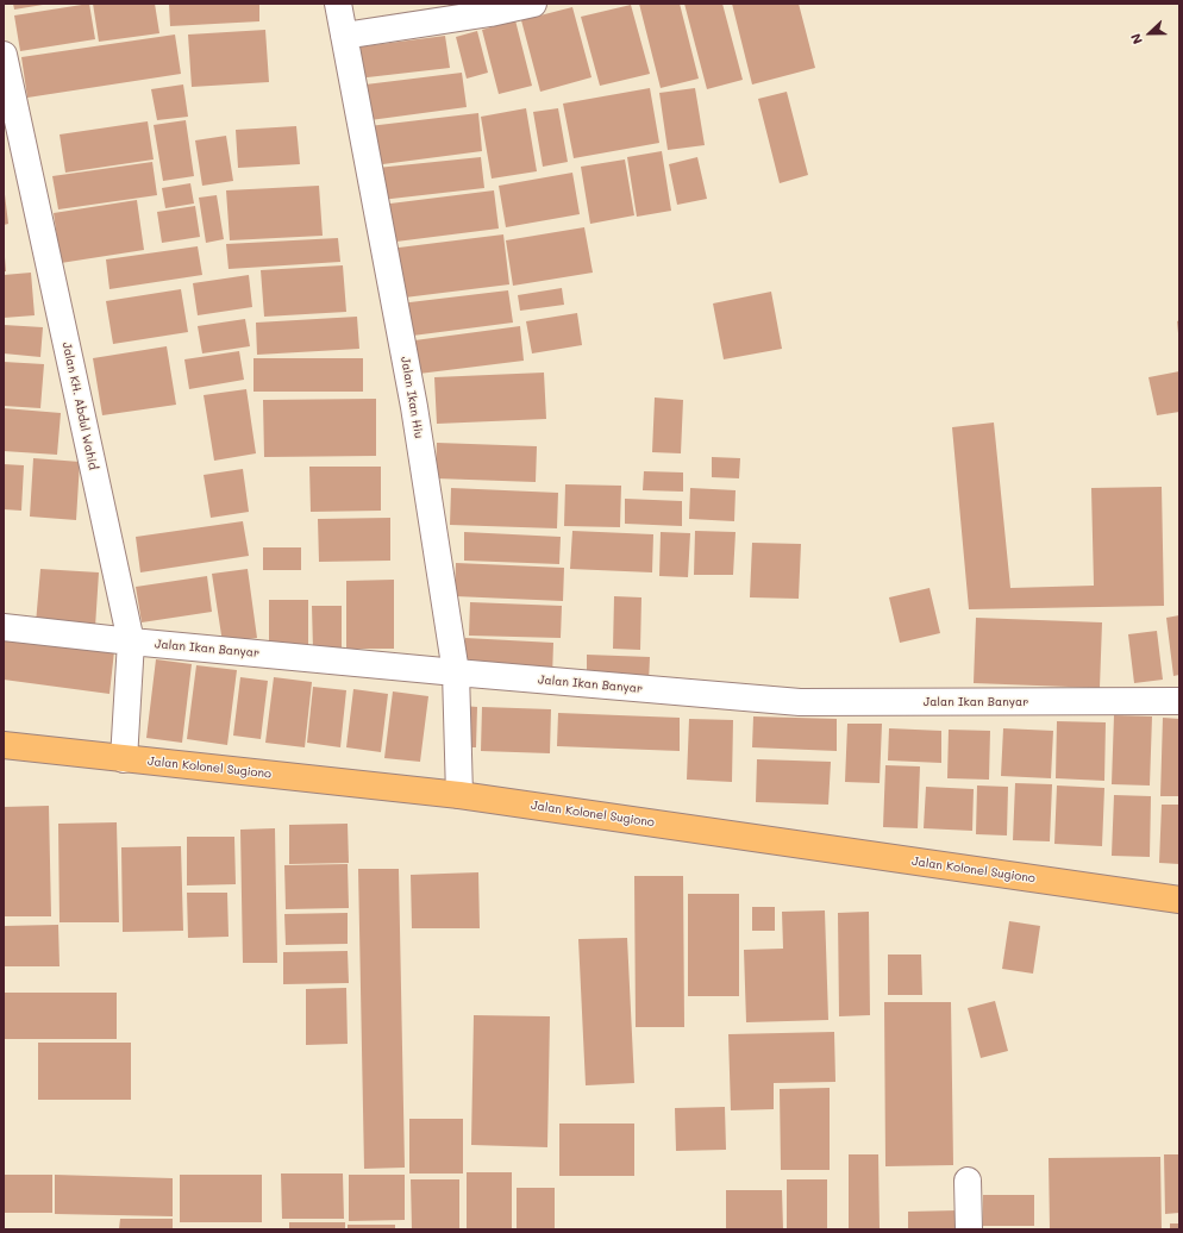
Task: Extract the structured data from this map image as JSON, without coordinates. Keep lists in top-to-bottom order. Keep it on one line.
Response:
{"streets":{"main road":["Jalan Kolonel Sugiono"],"street":["Jalan Ikan Hiu","Jalan KH. Abdul Wahid","Jalan Ikan Banyar"]},"crossings":[["Jalan Ikan Hiu","Jalan Ikan Banyar"],["Jalan Ikan Hiu","Jalan Kolonel Sugiono"],["Jalan KH. Abdul Wahid","Jalan Ikan Banyar"],["Jalan KH. Abdul Wahid","Jalan Kolonel Sugiono"]],"north":"left"}
